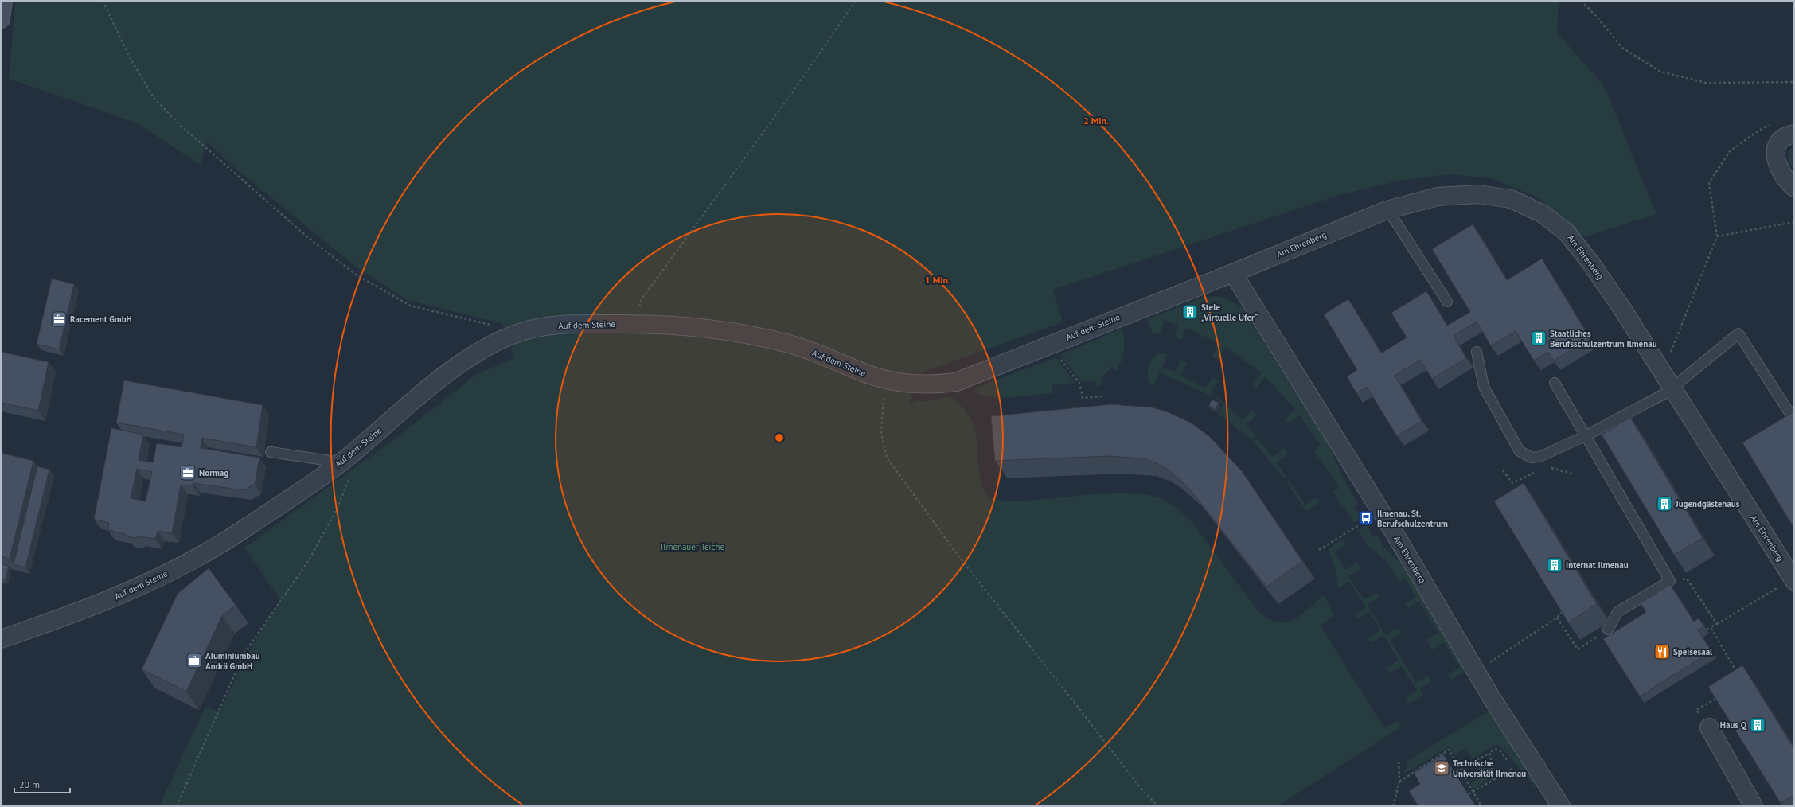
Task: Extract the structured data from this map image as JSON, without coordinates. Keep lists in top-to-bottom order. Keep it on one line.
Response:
{"streets":{"street":["Am Ehrenberg","Auf dem Steine"]},"crossings":[["Am Ehrenberg","Auf dem Steine"]],"parks":["Ilmenauer Teiche"],"places":{"building":["Stele „Virtuelle Ufer“","Staatliches Berufsschulzentrum Ilmenau","Jugendgästehaus","Internat Ilmenau","Haus Q"],"office":["Racement GmbH","Normag","Aluminiumbau Andrä GmbH"],"bus stop":["Ilmenau, St. Berufschulzentrum"],"restaurant":["Speisesaal"],"school or university":["Technische Universität Ilmenau"]},"scale_bar":"20 m","rings":["2 Min.","1 Min."]}
